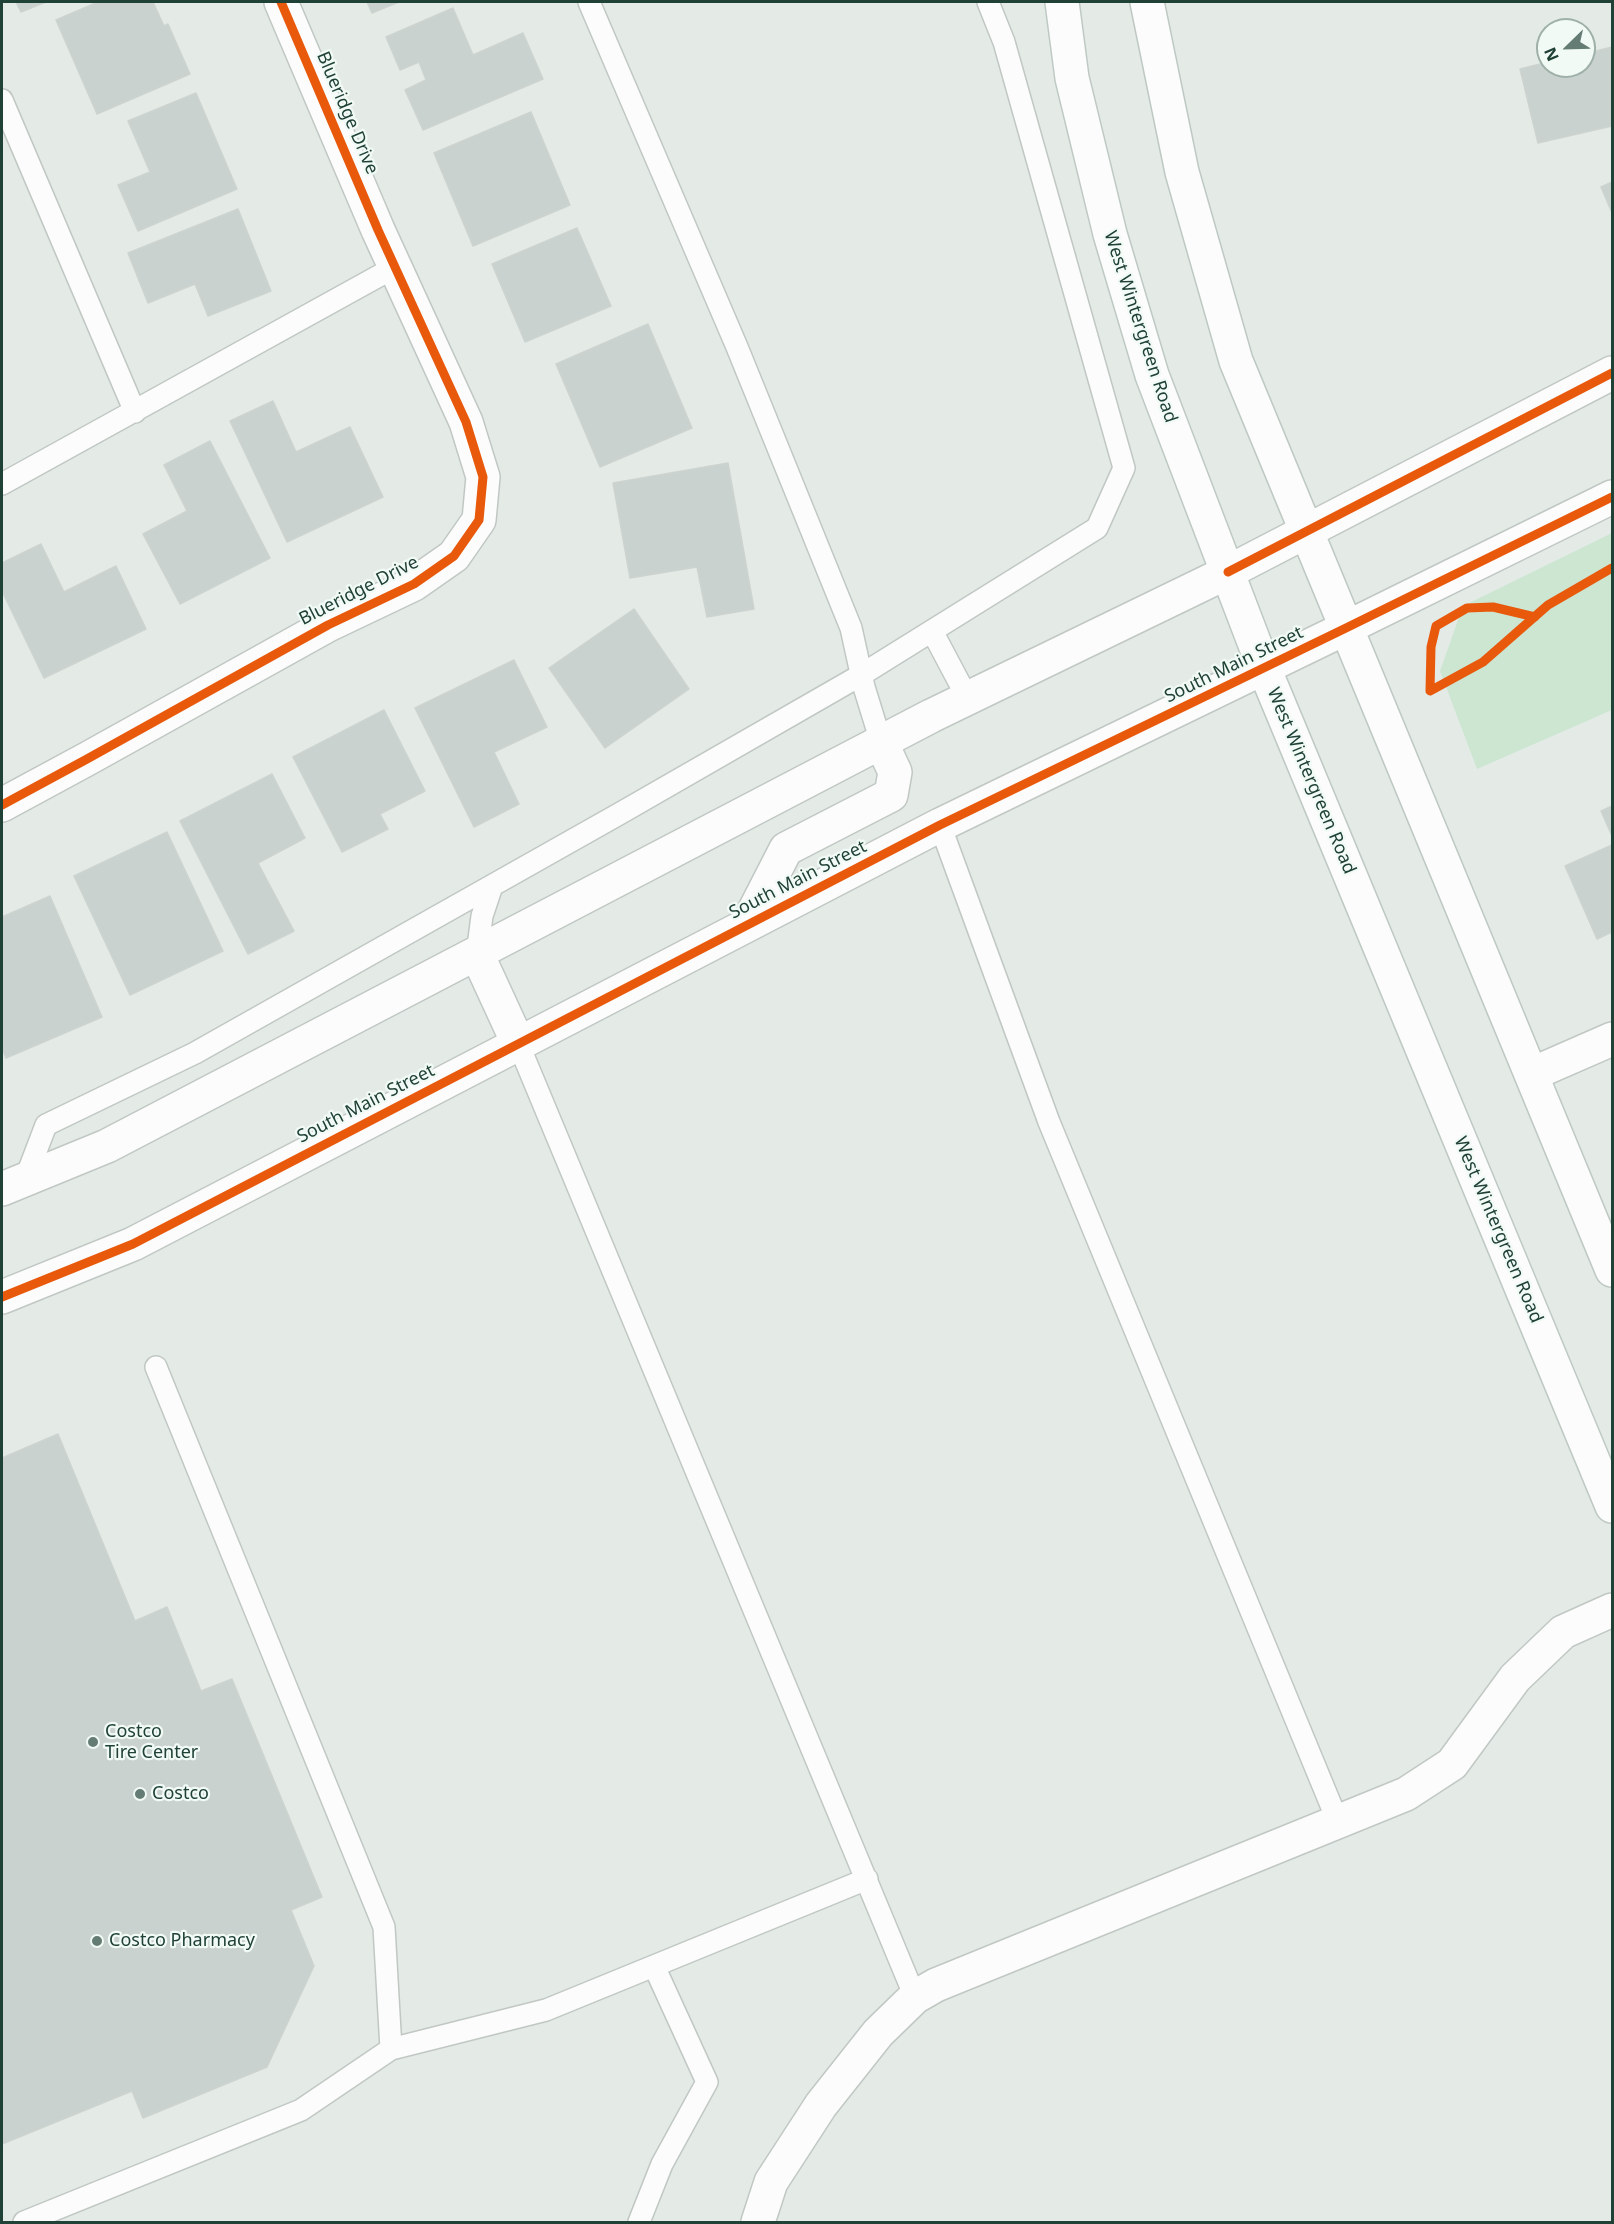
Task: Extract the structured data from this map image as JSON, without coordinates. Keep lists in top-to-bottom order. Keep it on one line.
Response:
{"streets":{"street":["Blueridge Drive","West Wintergreen Road","South Main Street"]},"crossings":[["West Wintergreen Road","South Main Street"]],"places":["Costco Tire Center","Costco","Costco Pharmacy"],"north":"bottom left"}
